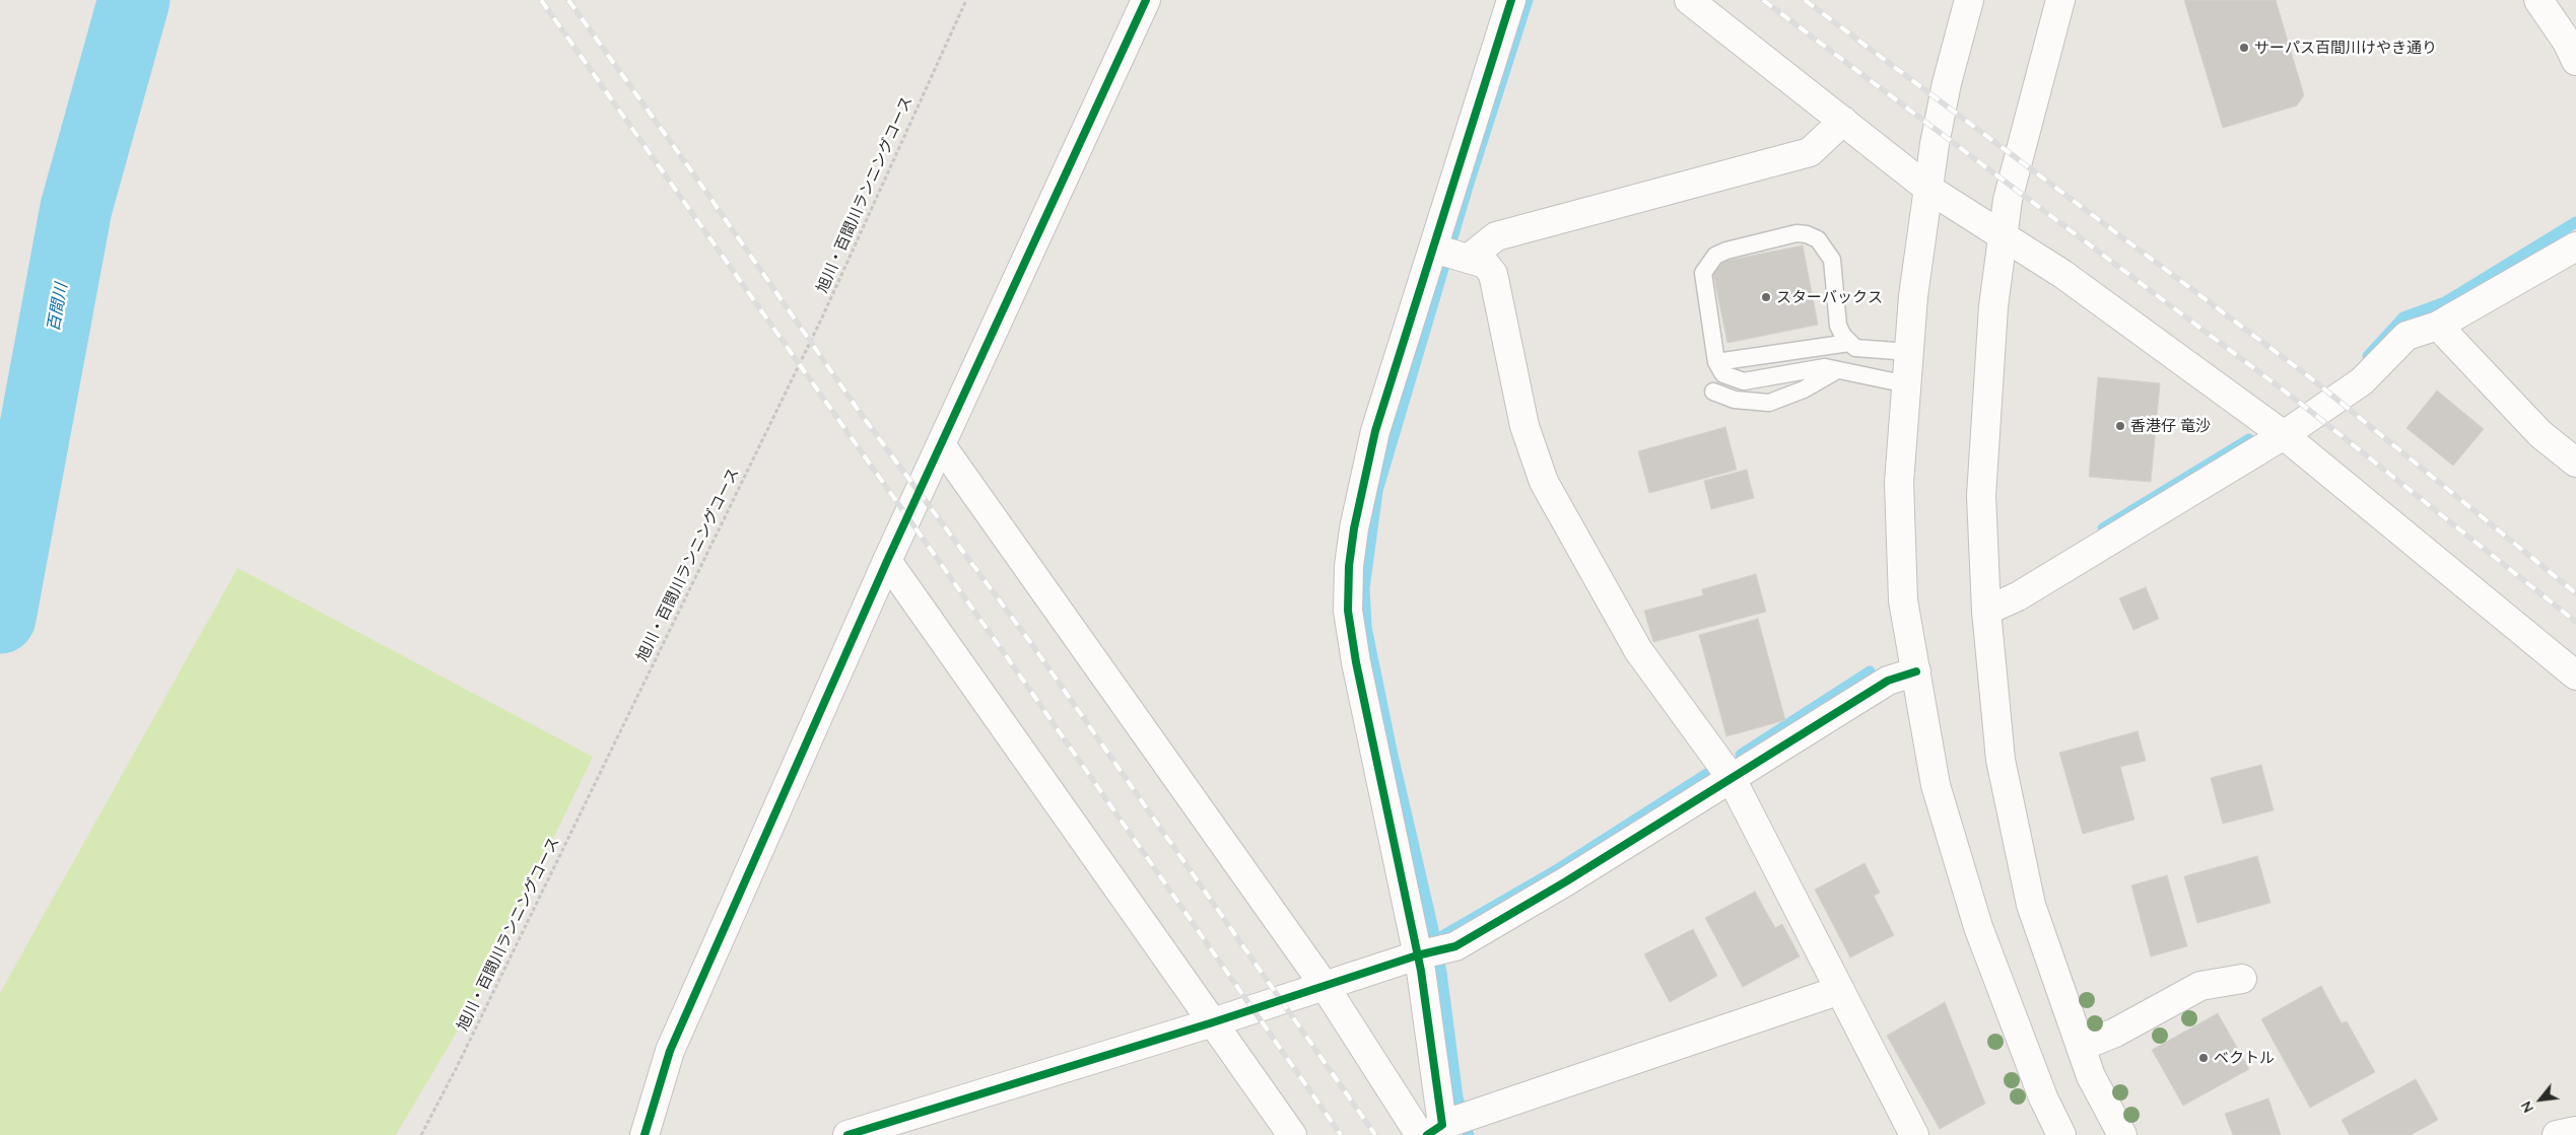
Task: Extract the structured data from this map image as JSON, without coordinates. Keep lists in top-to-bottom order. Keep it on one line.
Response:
{"streets":{"path":["旭川・百間川ランニングコース"]},"water":["百間川"],"places":["サーパス百間川けやき通り","スターバックス","香港仔 竜沙","ベクトル"],"north":"bottom left"}
